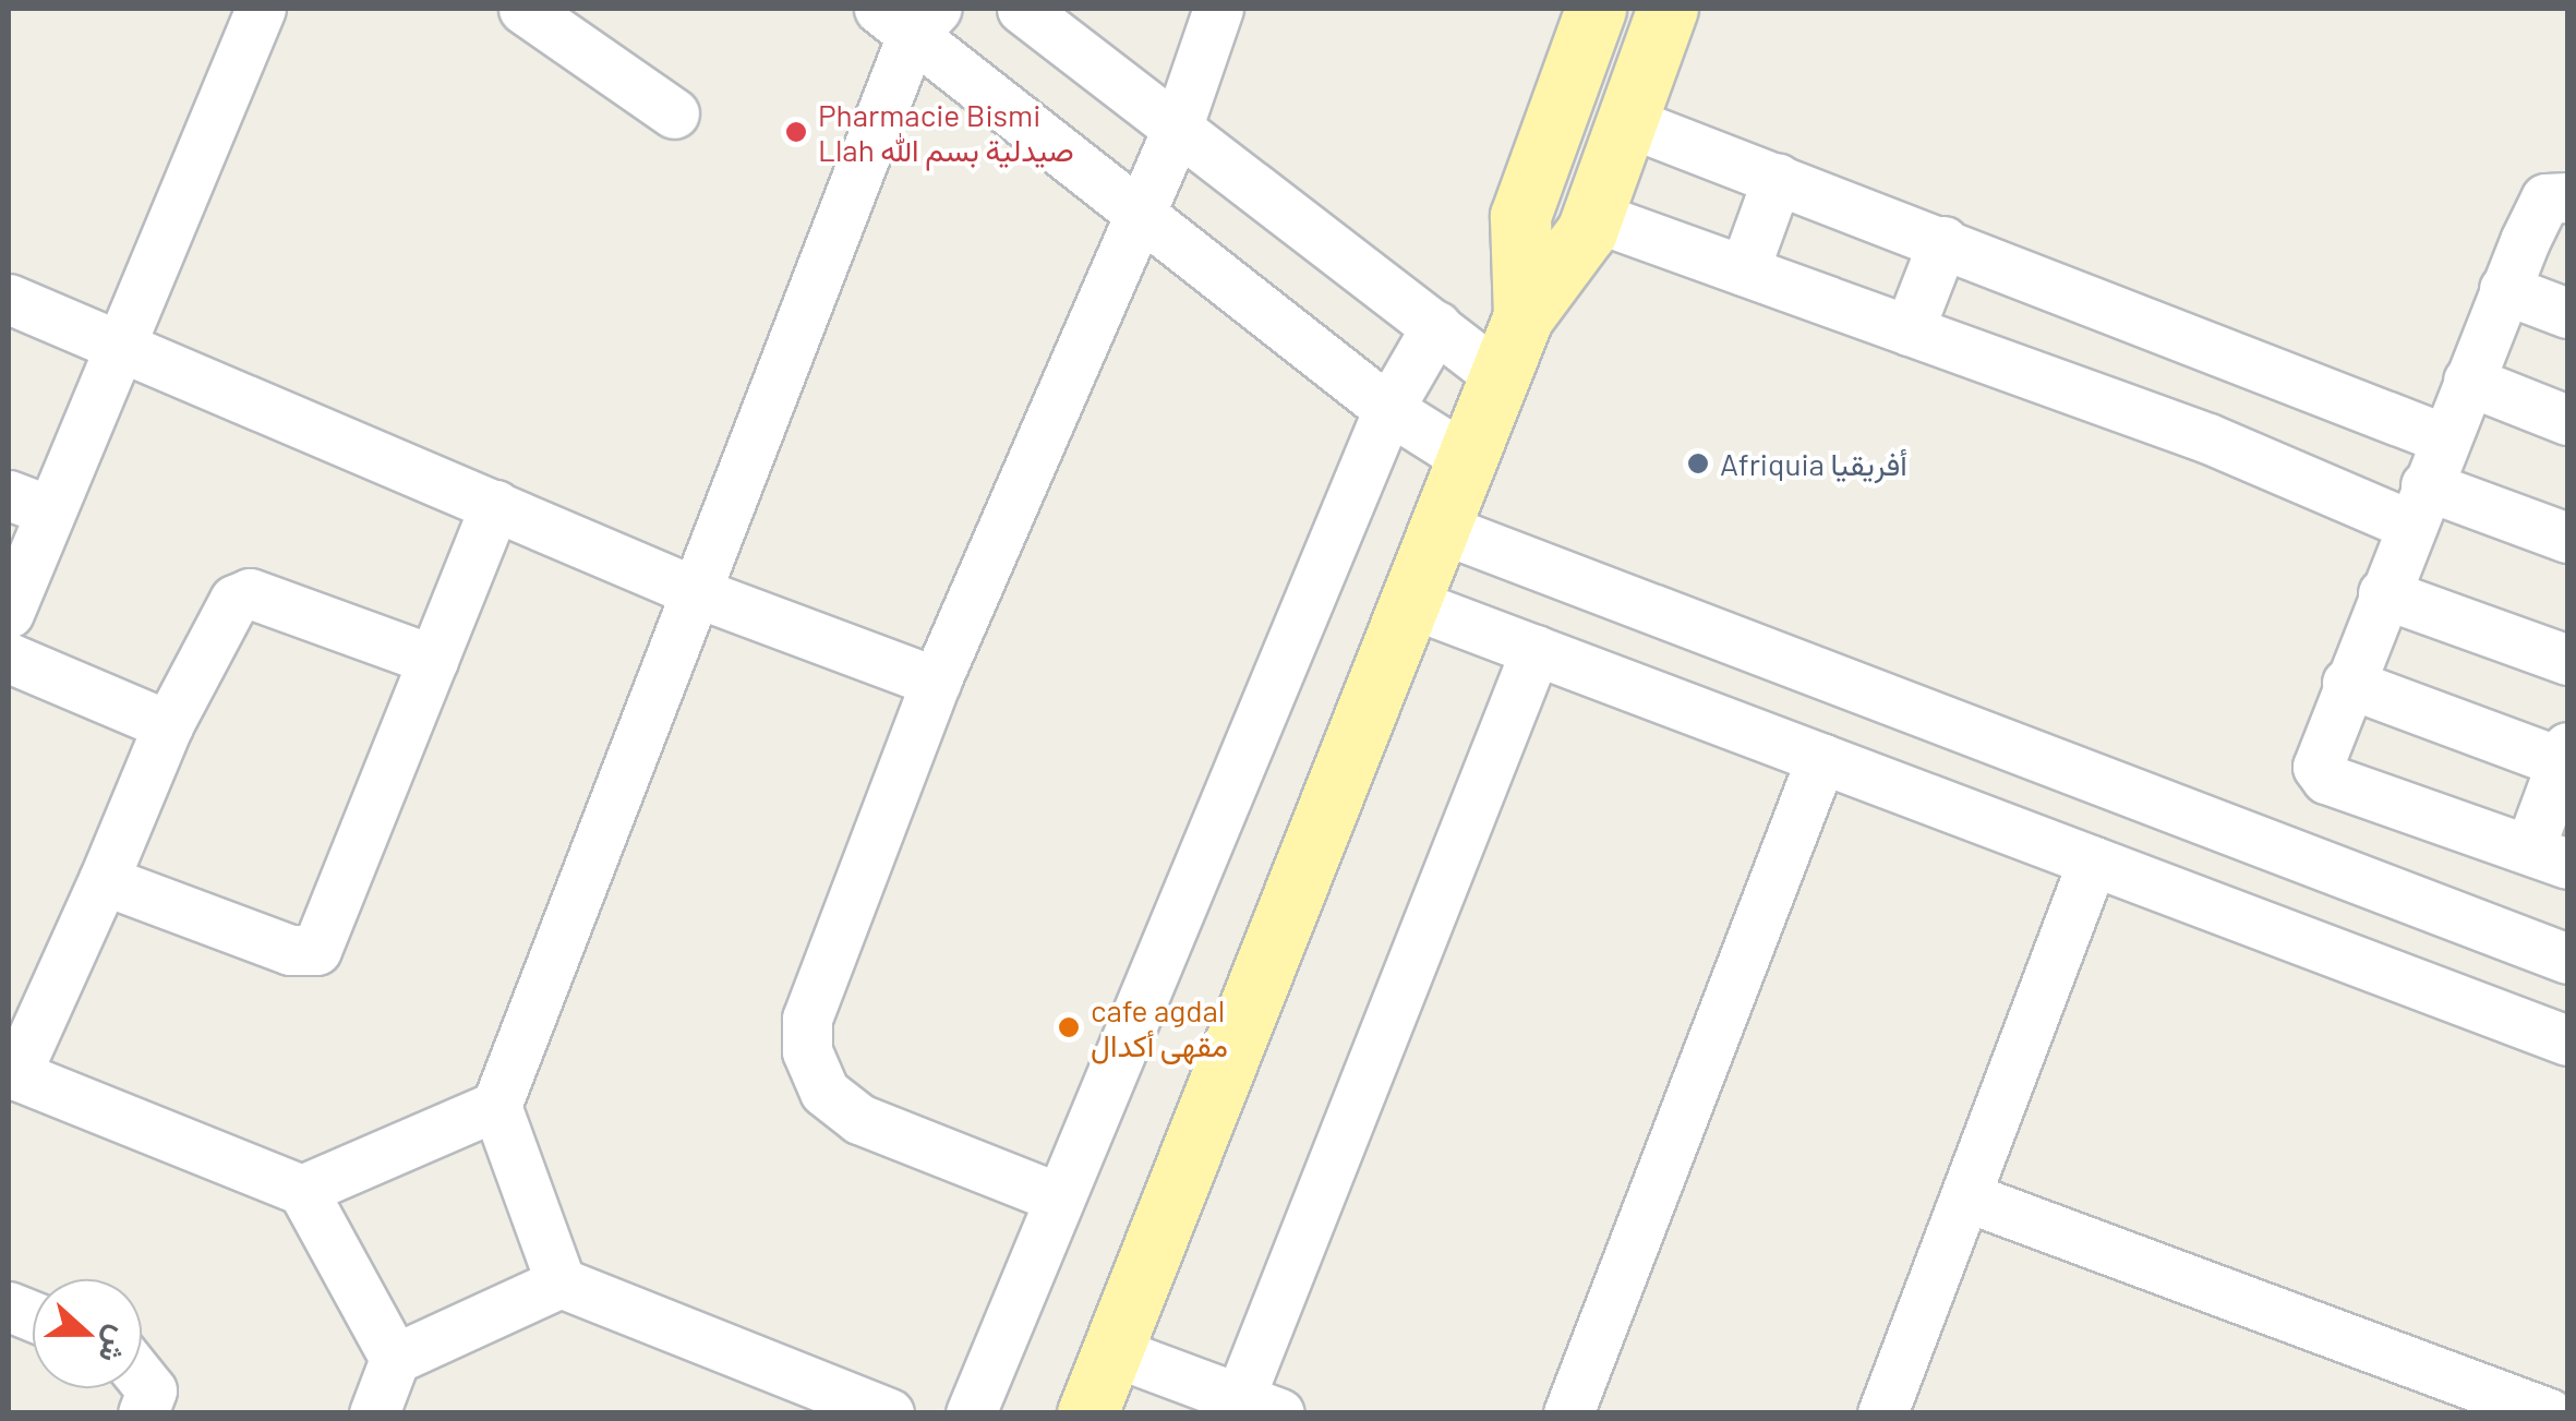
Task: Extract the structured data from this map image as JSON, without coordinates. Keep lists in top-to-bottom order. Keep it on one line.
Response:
{"places":["Pharmacie Bismi Llah صيدلية بسم الله","Afriquia أفريقيا","cafe agdal مقهى أكدال"],"north":"right"}
